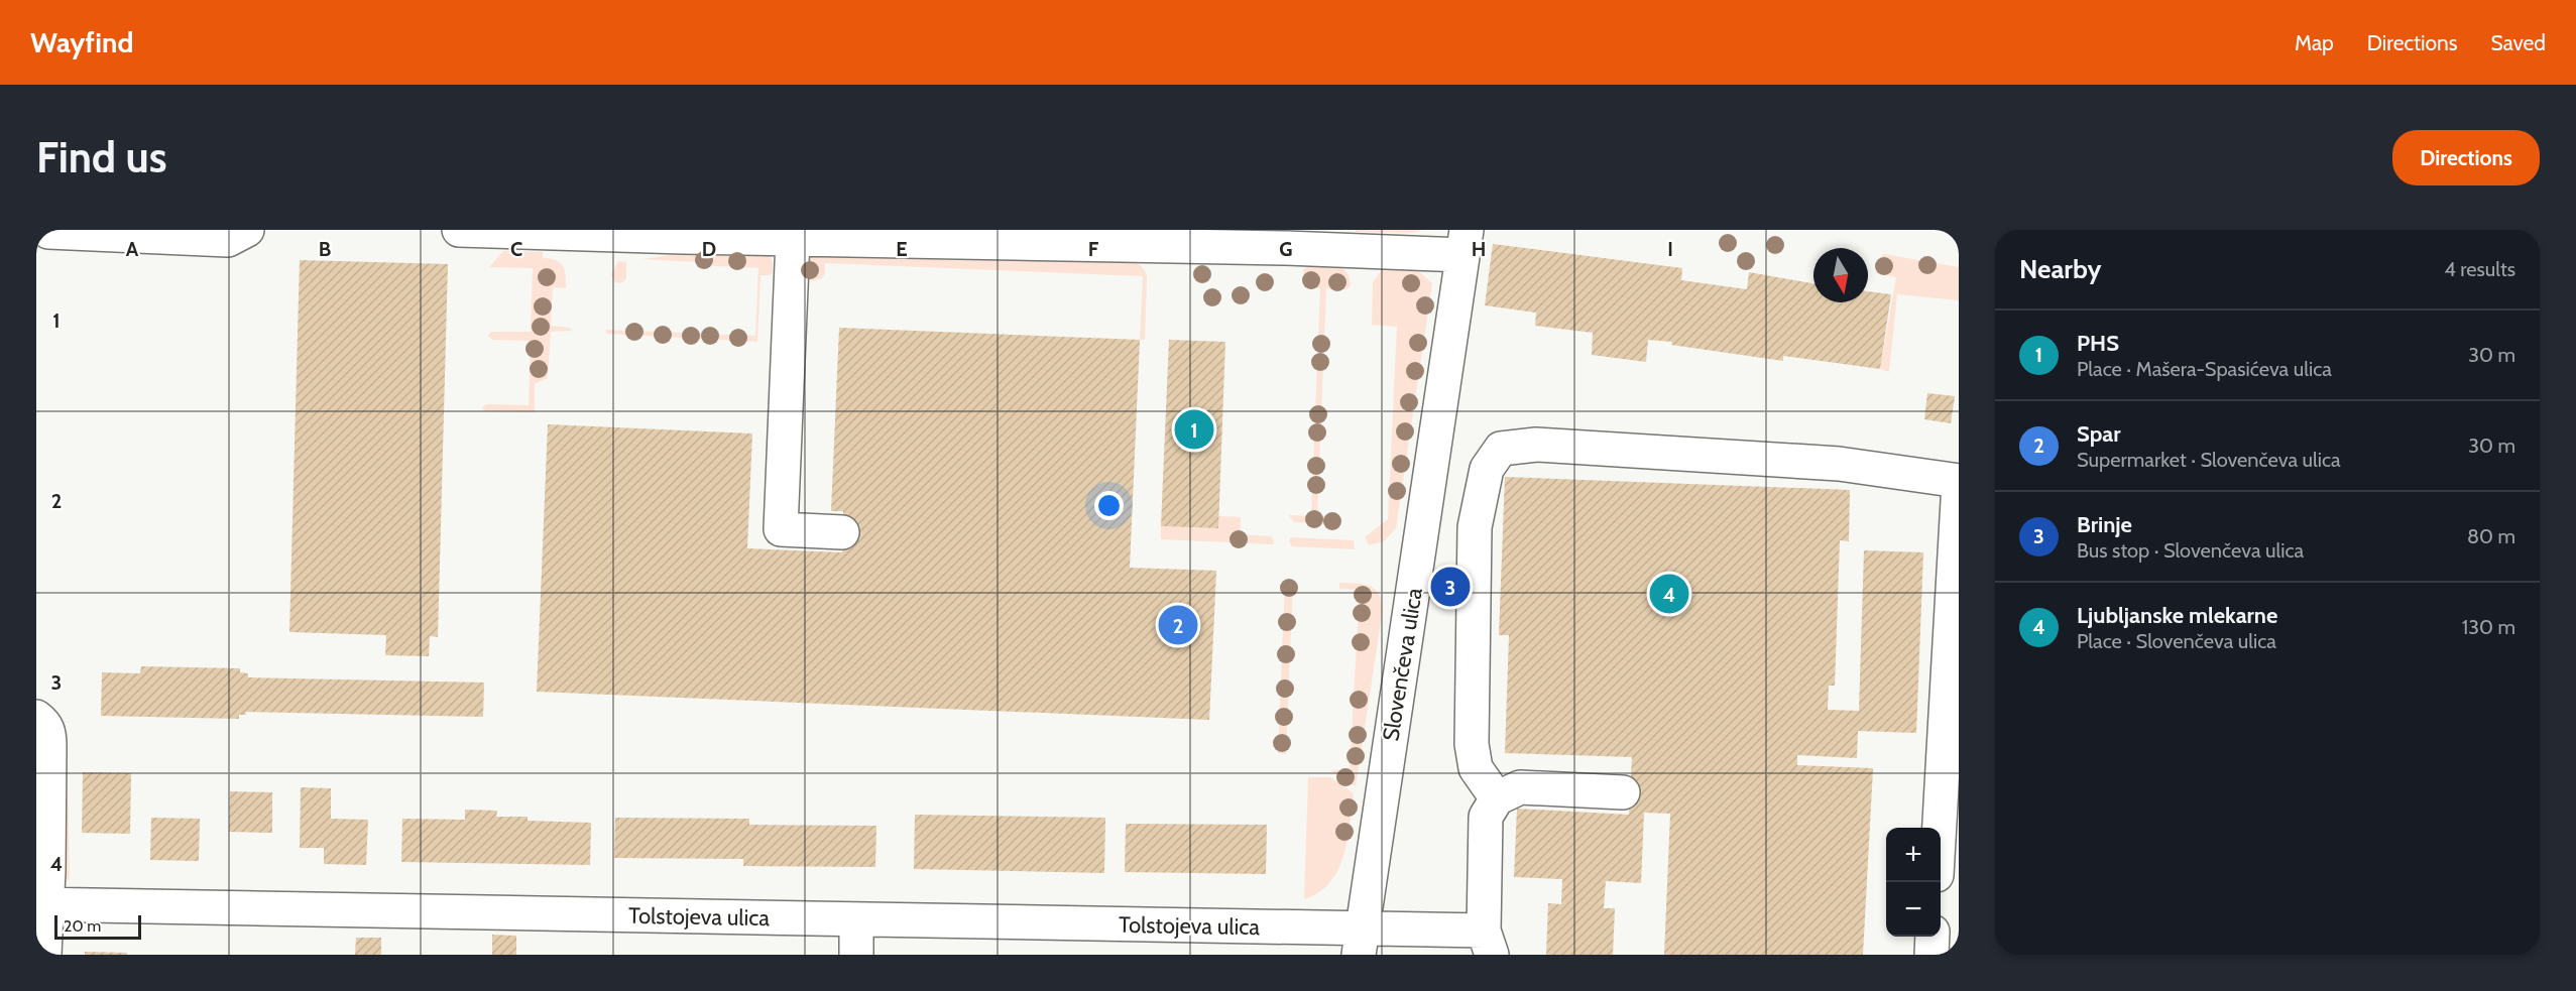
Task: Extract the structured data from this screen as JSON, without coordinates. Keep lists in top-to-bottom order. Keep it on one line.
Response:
{"streets":{"street":["Slovenčeva ulica","Tolstojeva ulica"]},"crossings":[["Slovenčeva ulica","Tolstojeva ulica"]],"scale_bar":"20 m","north":"bottom","page":{"header":"Wayfind","nav":["Map","Directions","Saved"],"buttons":"Directions","title":"Find us","heading":["Nearby","4 results"],"list":[{"mark":"1","name":"PHS","note":"Place · Mašera-Spasićeva ulica","value":"30 m"},{"mark":"2","name":"Spar","note":"Supermarket · Slovenčeva ulica","value":"30 m"},{"mark":"3","name":"Brinje","note":"Bus stop · Slovenčeva ulica","value":"80 m"},{"mark":"4","name":"Ljubljanske mlekarne","note":"Place · Slovenčeva ulica","value":"130 m"}],"pins":["1","3","4","2"],"map_buttons":["+","−"],"scale":"20 m"},"grid":{"columns":["A","B","C","D","E","F","G","H","I"],"rows":["1","2","3","4"]}}
